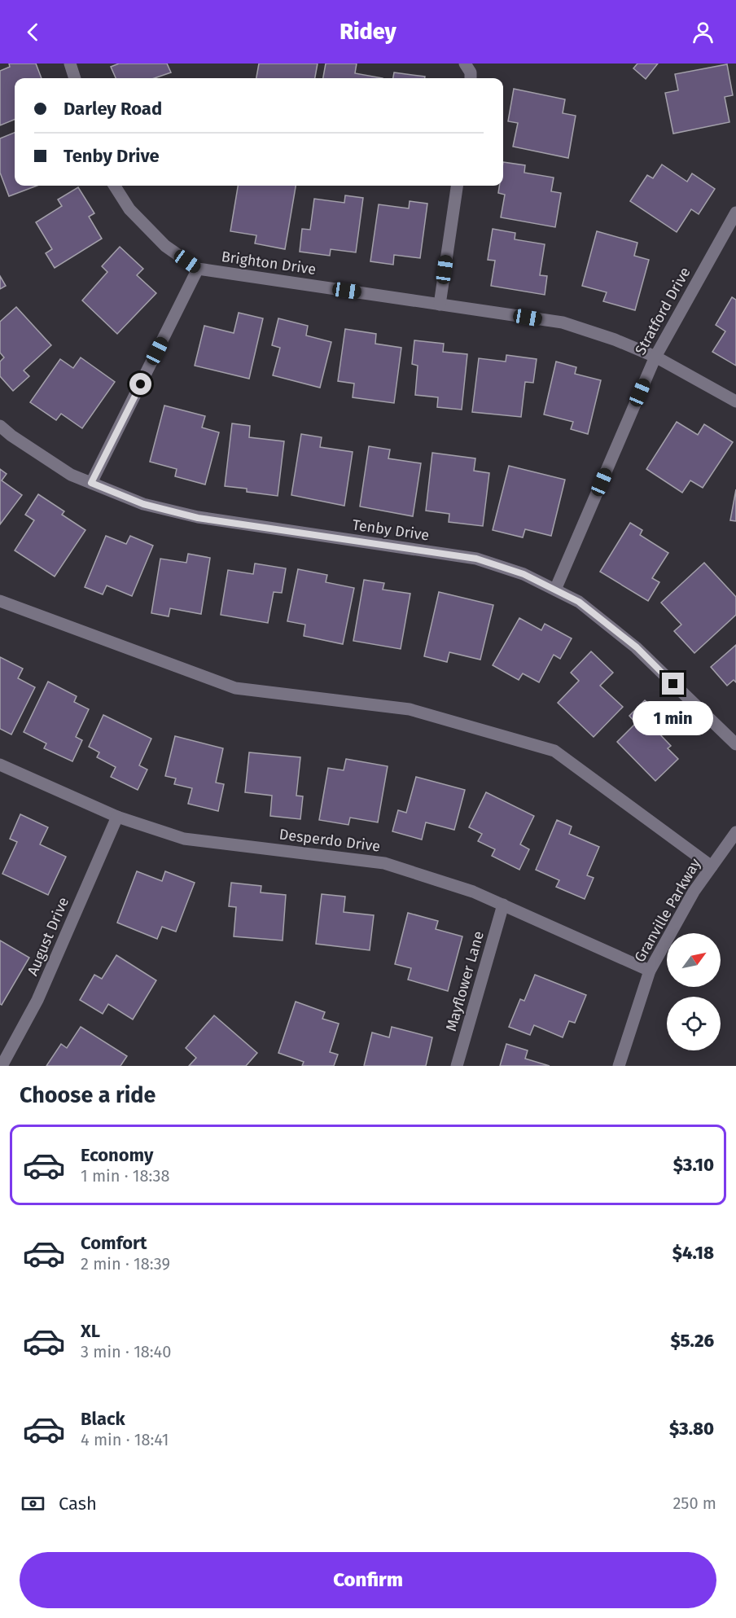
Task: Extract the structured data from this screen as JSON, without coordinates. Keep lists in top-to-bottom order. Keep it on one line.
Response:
{"streets":{"street":["Brighton Drive","Stratford Drive","Tenby Drive","Desperdo Drive","Granville Parkway","August Drive","Mayflower Lane"]},"crossings":[["Brighton Drive","Stratford Drive"],["Stratford Drive","Tenby Drive"],["Desperdo Drive","Granville Parkway"],["Desperdo Drive","August Drive"],["Desperdo Drive","Mayflower Lane"]],"north":"top right","page":{"header":"Ridey","banner":["Darley Road","Tenby Drive"],"bubble":"1 min","heading":"Choose a ride","list":[{"name":"Economy","note":"1 min · 18:38","value":"$3.10"},{"name":"Comfort","note":"2 min · 18:39","value":"$4.18"},{"name":"XL","note":"3 min · 18:40","value":"$5.26"},{"name":"Black","note":"4 min · 18:41","value":"$3.80"}],"pay":["Cash","250 m"],"buttons":"Confirm"}}
